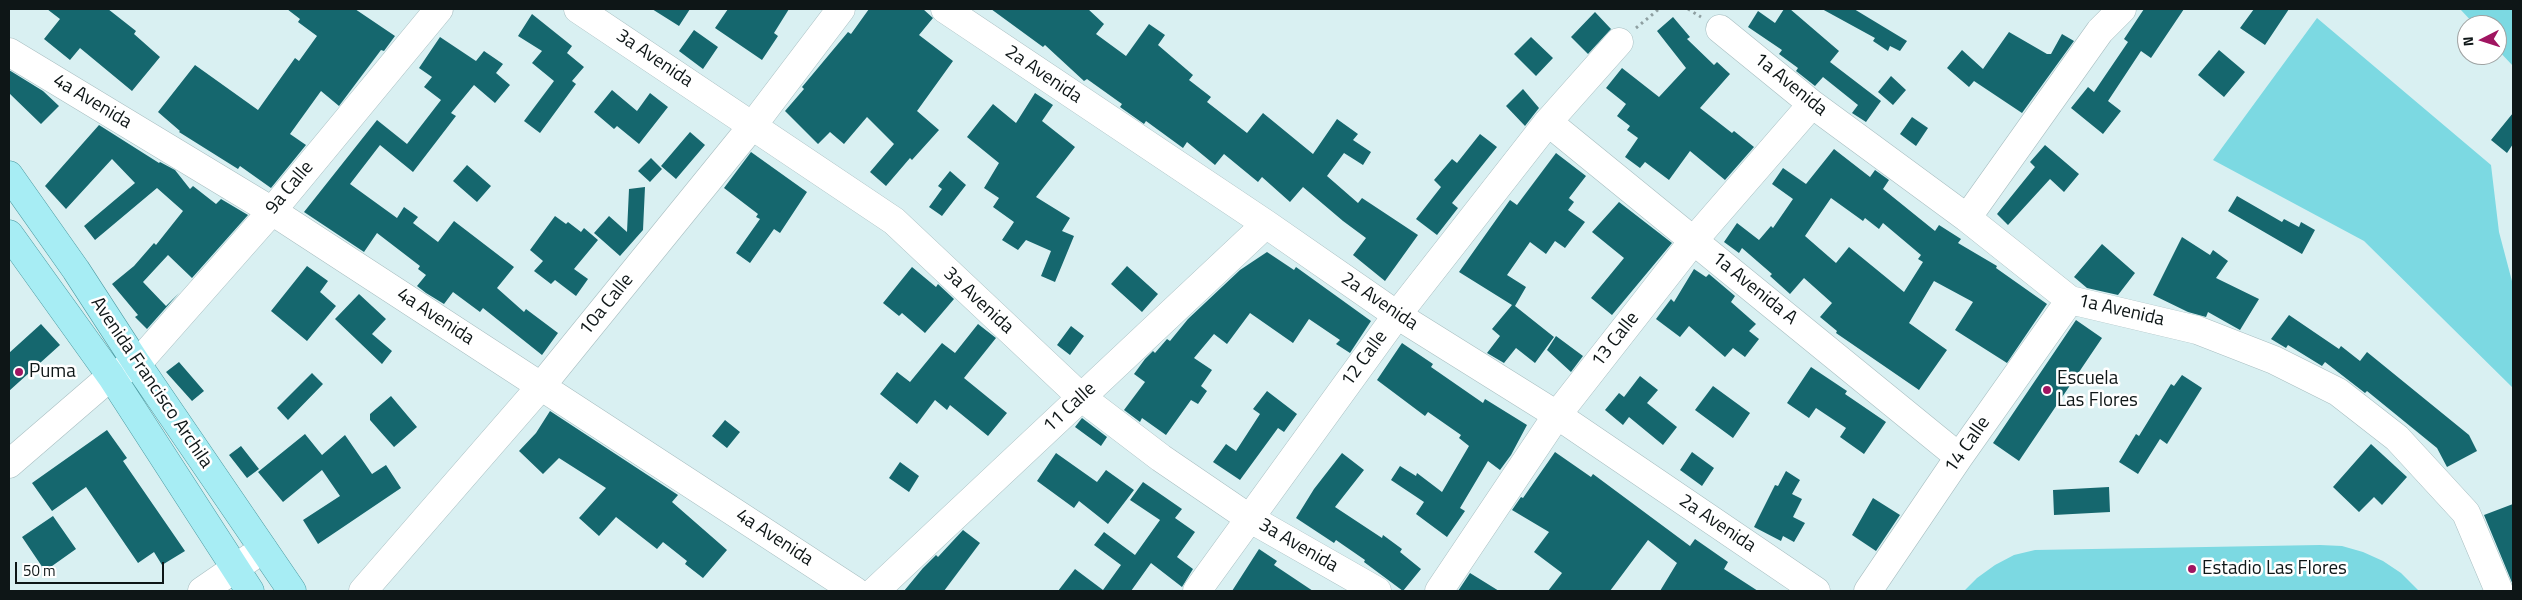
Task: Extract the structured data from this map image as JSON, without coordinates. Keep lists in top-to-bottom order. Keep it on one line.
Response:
{"streets":{"main road":["Avenida Francisco Archila"],"street":["3a Avenida","2a Avenida","1a Avenida","4a Avenida","9a Calle","1a Avenida A","10a Calle","13 Calle","12 Calle","11 Calle","14 Calle"]},"crossings":[["3a Avenida","10a Calle"],["3a Avenida","12 Calle"],["3a Avenida","11 Calle"],["2a Avenida","13 Calle"],["2a Avenida","12 Calle"],["2a Avenida","11 Calle"],["1a Avenida","13 Calle"],["1a Avenida","14 Calle"],["4a Avenida","9a Calle"],["4a Avenida","10a Calle"],["9a Calle","Avenida Francisco Archila"],["1a Avenida A","13 Calle"],["1a Avenida A","12 Calle"],["1a Avenida A","14 Calle"]],"places":["Puma","Escuela Las Flores","Estadio Las Flores"],"scale_bar":"50 m","north":"left"}
